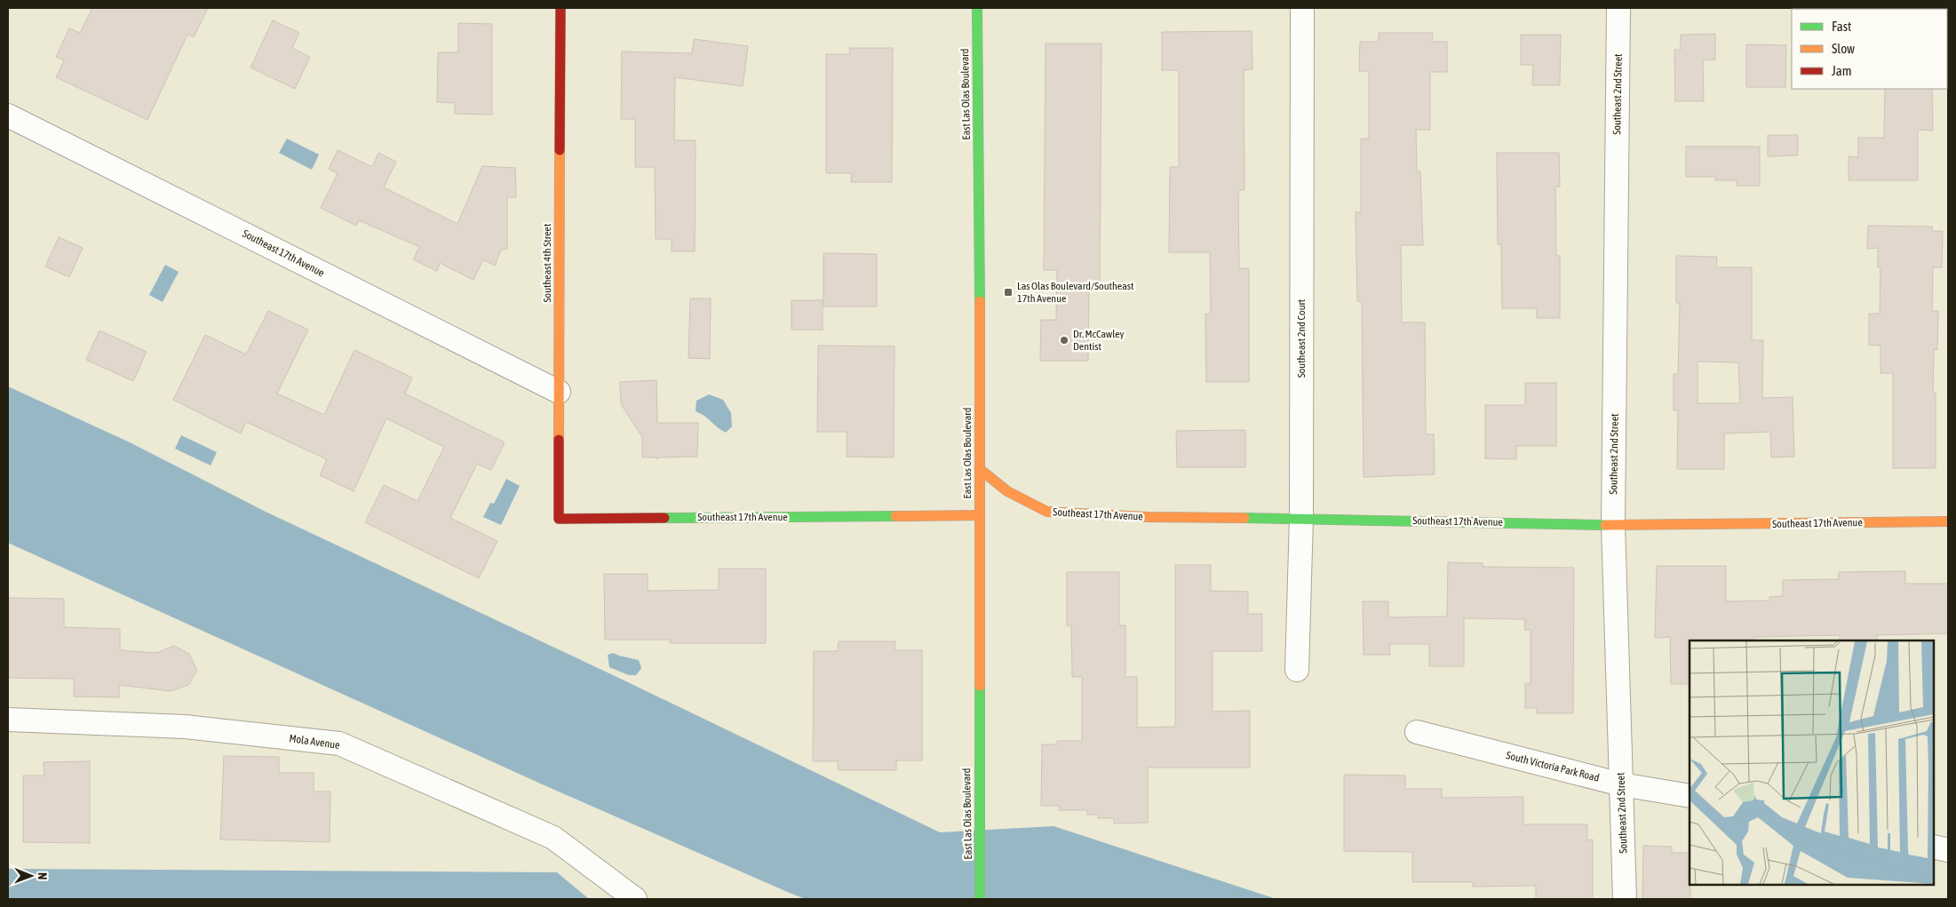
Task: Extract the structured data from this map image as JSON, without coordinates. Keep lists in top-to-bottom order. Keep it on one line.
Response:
{"streets":{"street":["East Las Olas Boulevard","Southeast 2nd Street","Southeast 17th Avenue","Southeast 4th Street","Southeast 2nd Court","Mola Avenue","South Victoria Park Road"]},"crossings":[["East Las Olas Boulevard","Southeast 17th Avenue"],["Southeast 2nd Street","Southeast 17th Avenue"],["Southeast 2nd Street","South Victoria Park Road"],["Southeast 17th Avenue","Southeast 4th Street"],["Southeast 17th Avenue","Southeast 2nd Court"]],"places":{"transit":["Las Olas Boulevard/Southeast 17th Avenue"],"other":["Dr. McCawley Dentist"]},"legend":["Fast","Slow","Jam"],"north":"right"}
